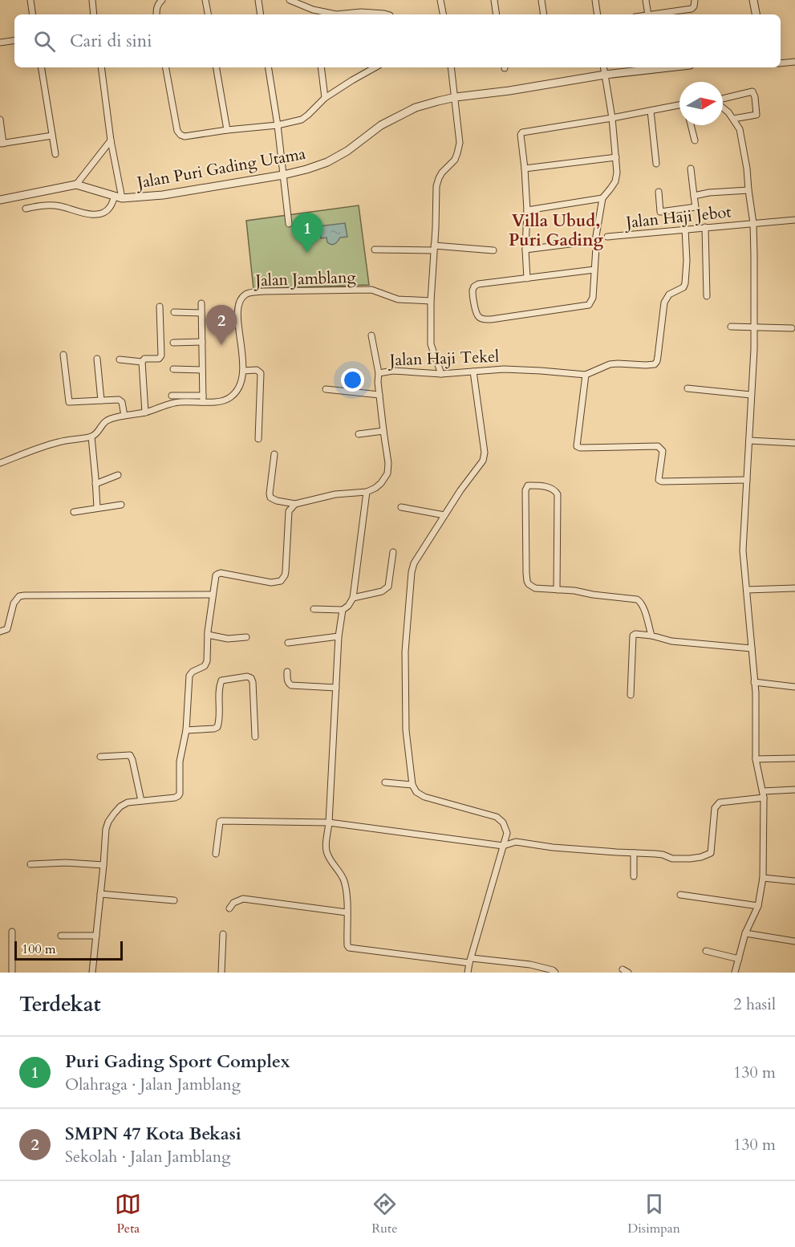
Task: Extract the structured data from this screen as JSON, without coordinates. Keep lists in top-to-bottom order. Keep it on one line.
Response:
{"streets":{"street":["Jalan Puri Gading Utama","Jalan Haji Jebot","Jalan Jamblang","Jalan Haji Tekel"]},"districts":["Villa Ubud, Puri Gading"],"scale_bar":"100 m","north":"right","page":{"search":"Cari di sini","pins":["1","2"],"scale":"100 m","heading":["Terdekat","2 hasil"],"list":[{"mark":"1","name":"Puri Gading Sport Complex","note":"Olahraga · Jalan Jamblang","value":"130 m"},{"mark":"2","name":"SMPN 47 Kota Bekasi","note":"Sekolah · Jalan Jamblang","value":"130 m"}],"nav":["Peta","Rute","Disimpan"]}}
